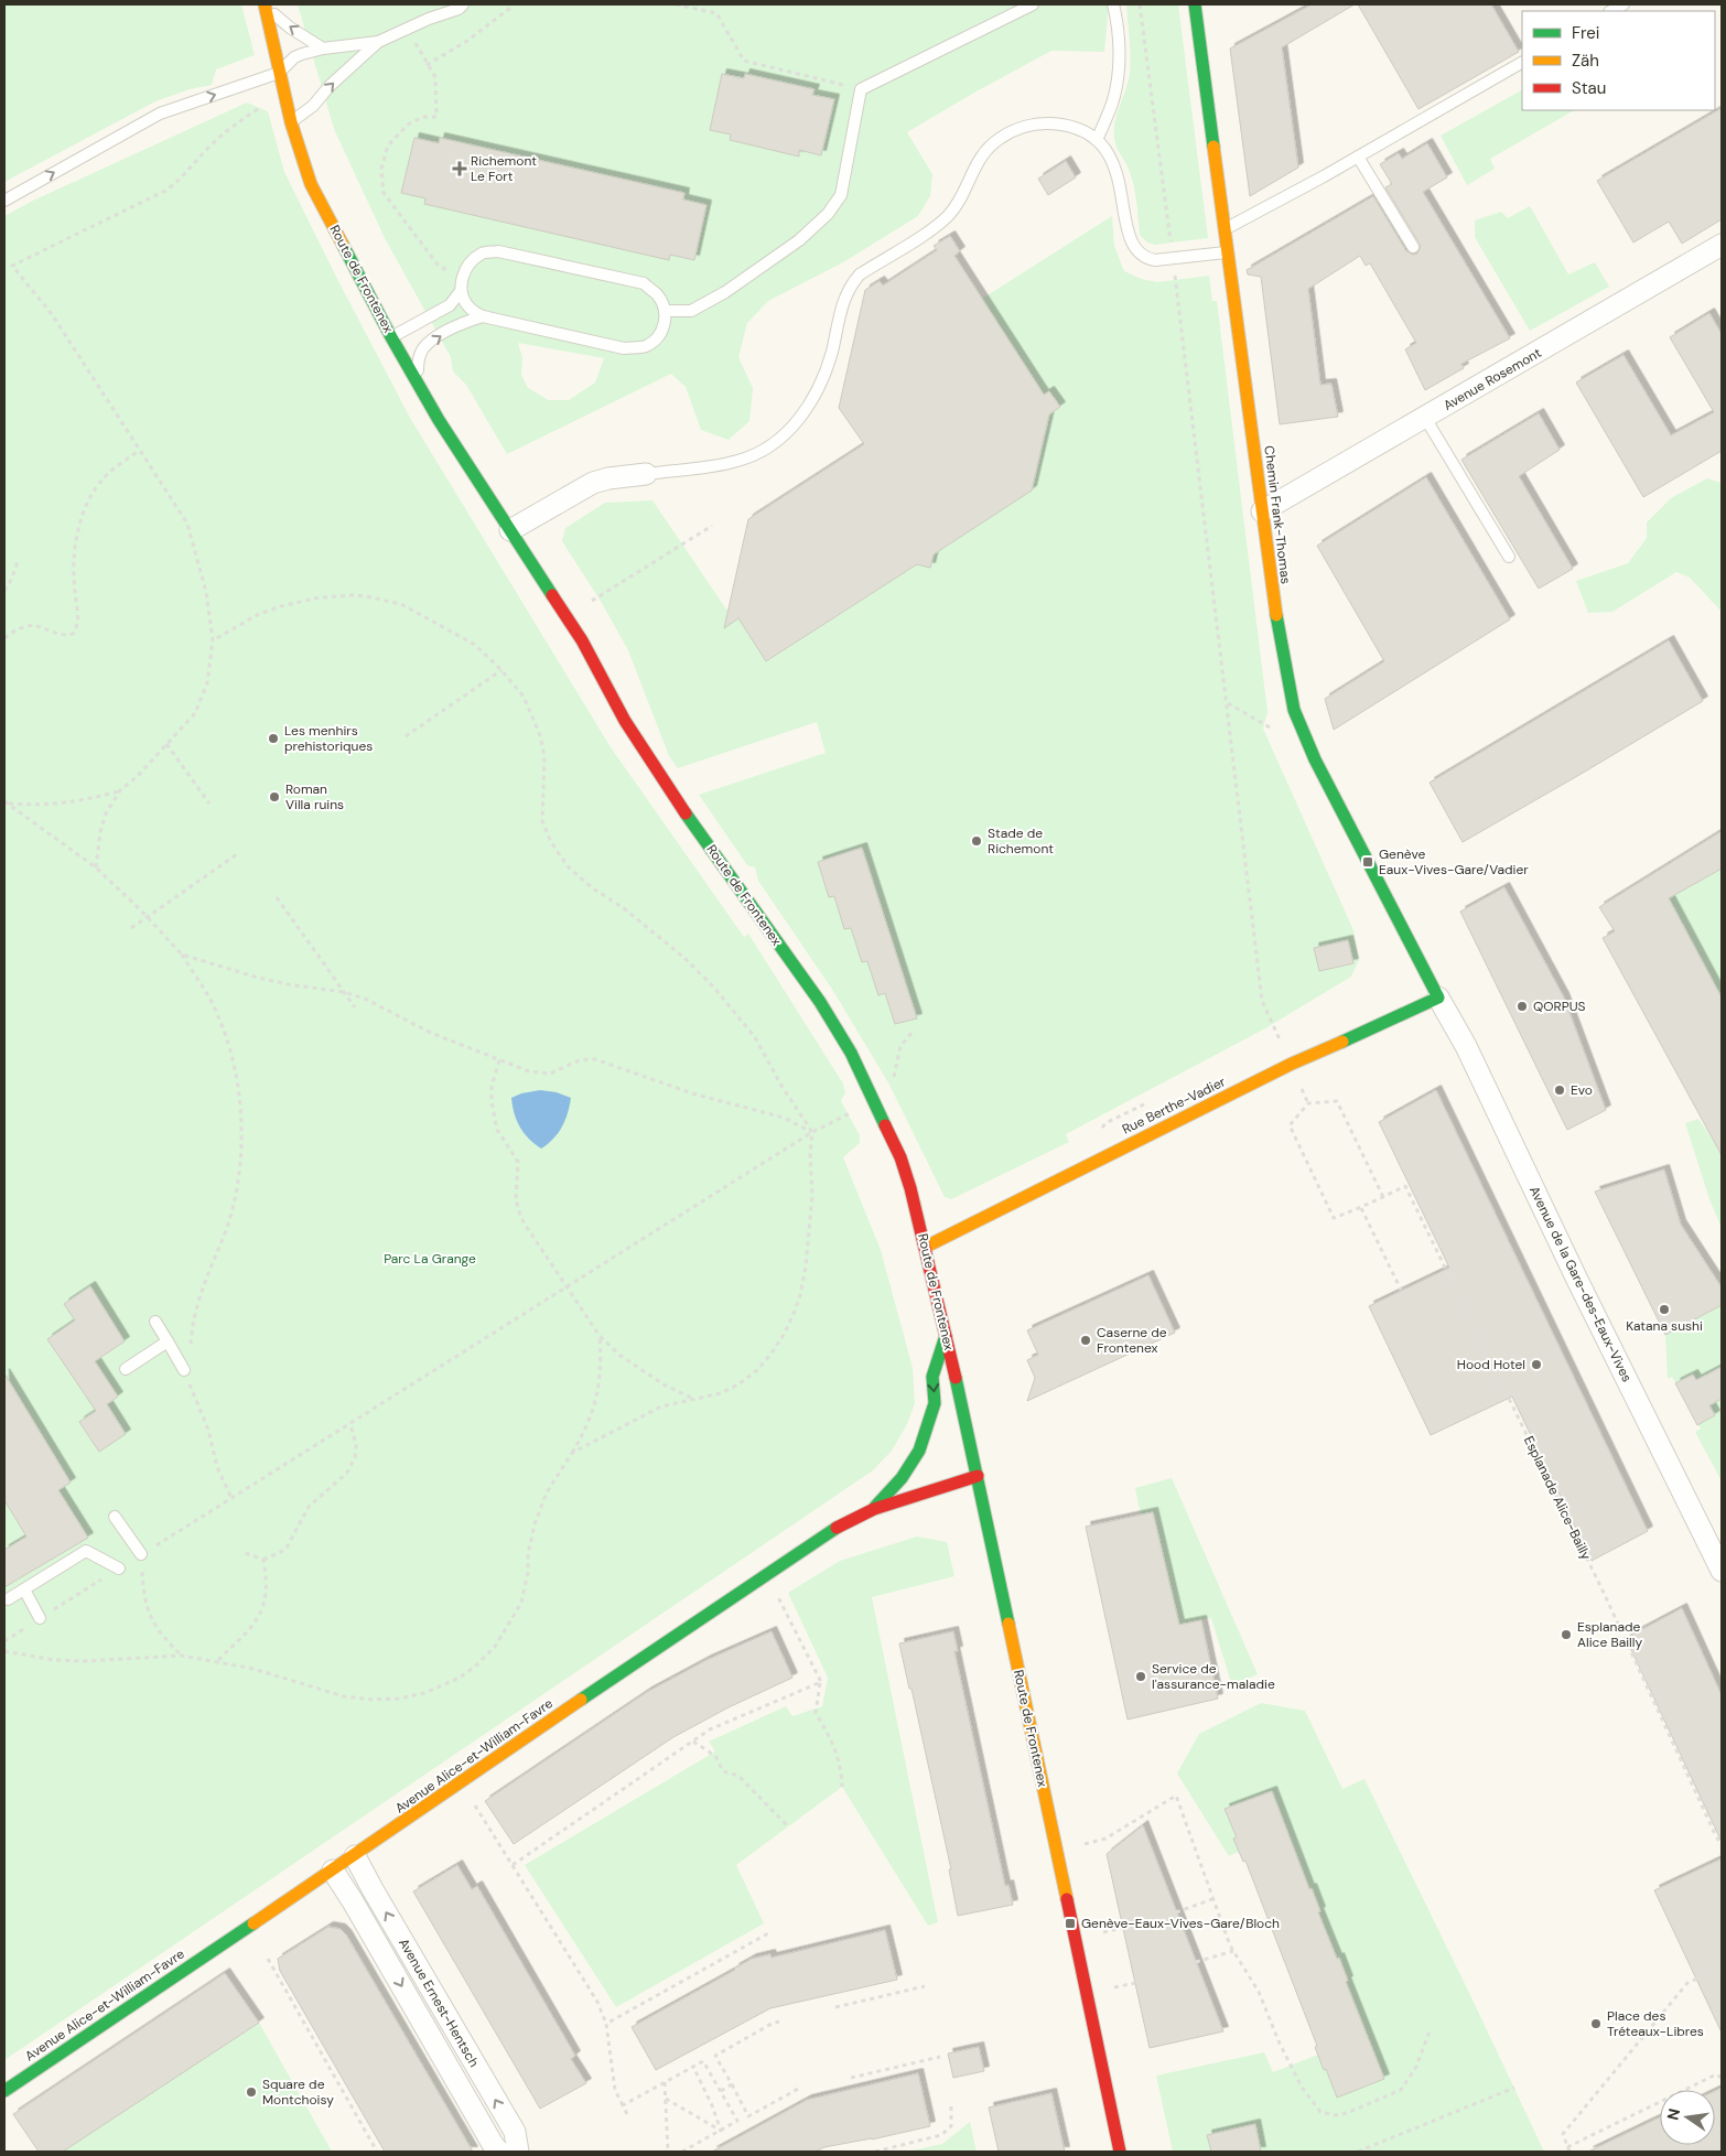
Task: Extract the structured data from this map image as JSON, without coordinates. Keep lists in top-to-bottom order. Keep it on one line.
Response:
{"streets":{"street":["Route de Frontenex","Avenue Rosemont","Chemin Frank-Thomas","Rue Berthe-Vadier","Avenue de la Gare-des-Eaux-Vives","Avenue Alice-et-William-Favre","Avenue Ernest-Hentsch"],"path":["Esplanade Alice-Bailly"]},"crossings":[["Route de Frontenex","Rue Berthe-Vadier"],["Route de Frontenex","Avenue Alice-et-William-Favre"],["Avenue Rosemont","Chemin Frank-Thomas"],["Chemin Frank-Thomas","Rue Berthe-Vadier"],["Chemin Frank-Thomas","Avenue de la Gare-des-Eaux-Vives"],["Rue Berthe-Vadier","Avenue de la Gare-des-Eaux-Vives"],["Avenue Alice-et-William-Favre","Avenue Ernest-Hentsch"]],"parks":["Parc La Grange"],"places":{"health":["Richemont Le Fort"],"other":["Les menhirs prehistoriques","Roman Villa ruins","Stade de Richemont","QORPUS","Evo","Katana sushi","Caserne de Frontenex","Hood Hotel","Esplanade Alice Bailly","Service de l'assurance-maladie","Place des Tréteaux-Libres","Square de Montchoisy"],"transit":["Genève Eaux-Vives-Gare/Vadier","Genève-Eaux-Vives-Gare/Bloch"]},"legend":["Frei","Zäh","Stau"],"north":"left"}
